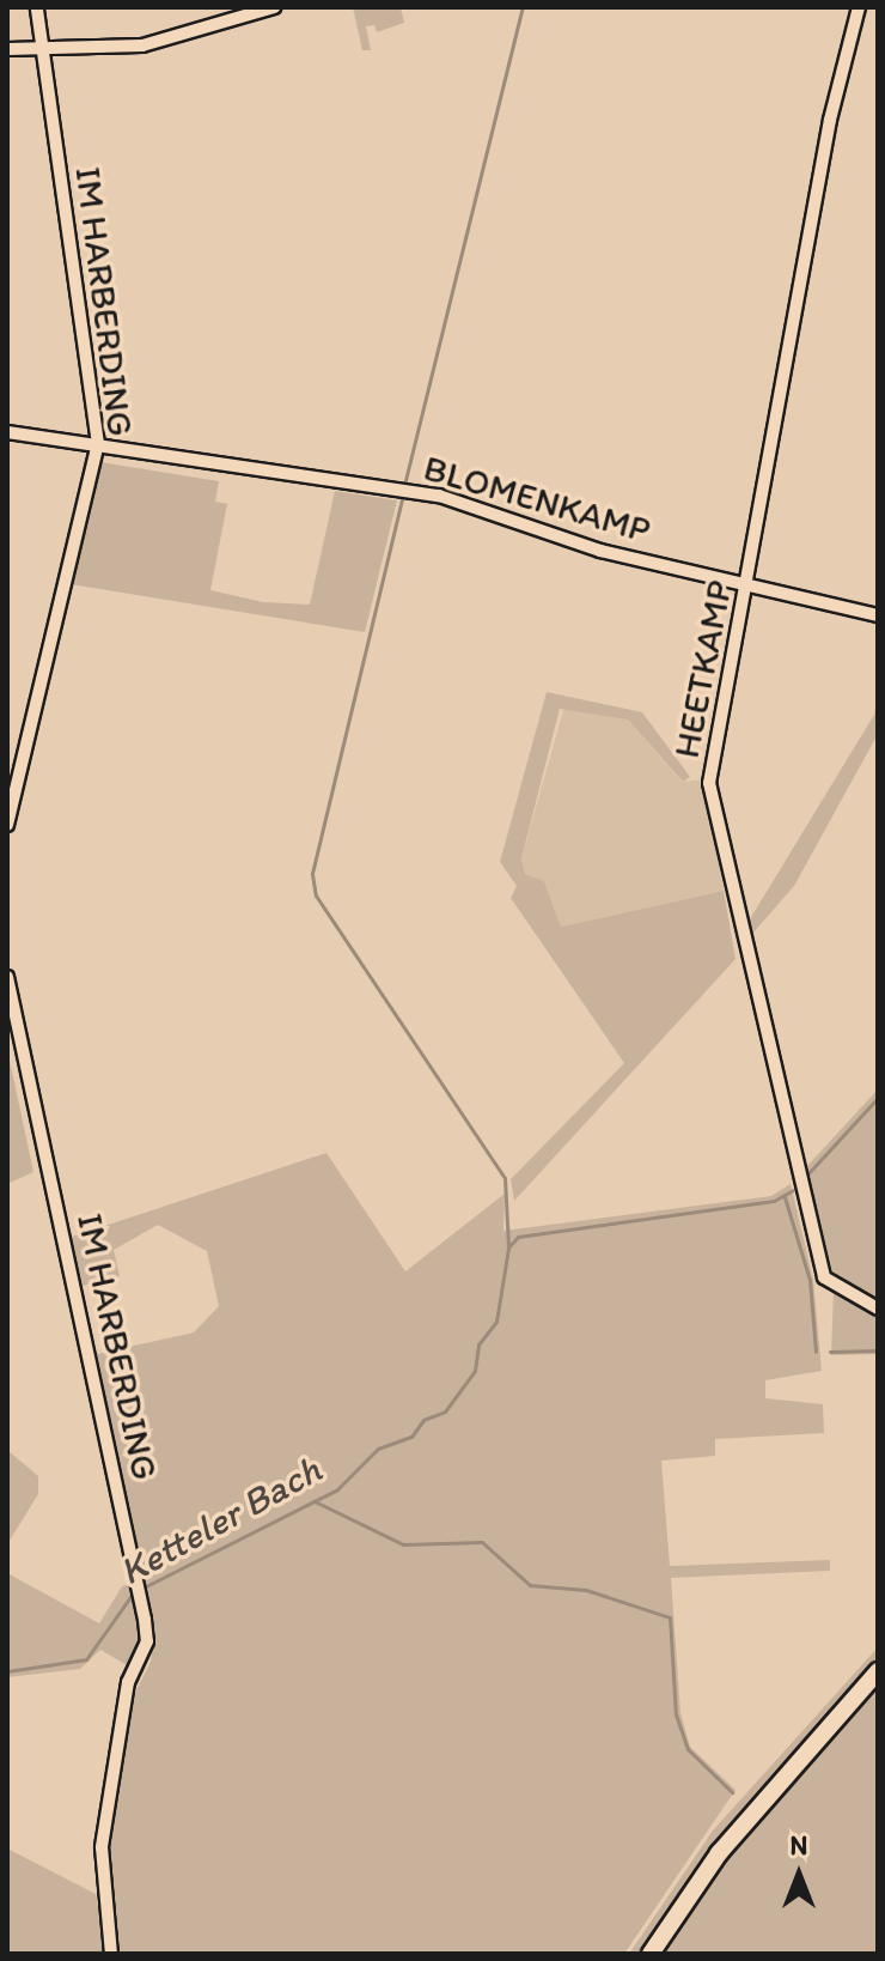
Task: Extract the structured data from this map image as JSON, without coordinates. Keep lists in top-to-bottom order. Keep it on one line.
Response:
{"streets":{"street":["IM HARBERDING","BLOMENKAMP","HEETKAMP"]},"crossings":[["IM HARBERDING","BLOMENKAMP"],["BLOMENKAMP","HEETKAMP"]],"water":["Ketteler Bach"],"north":"top"}
